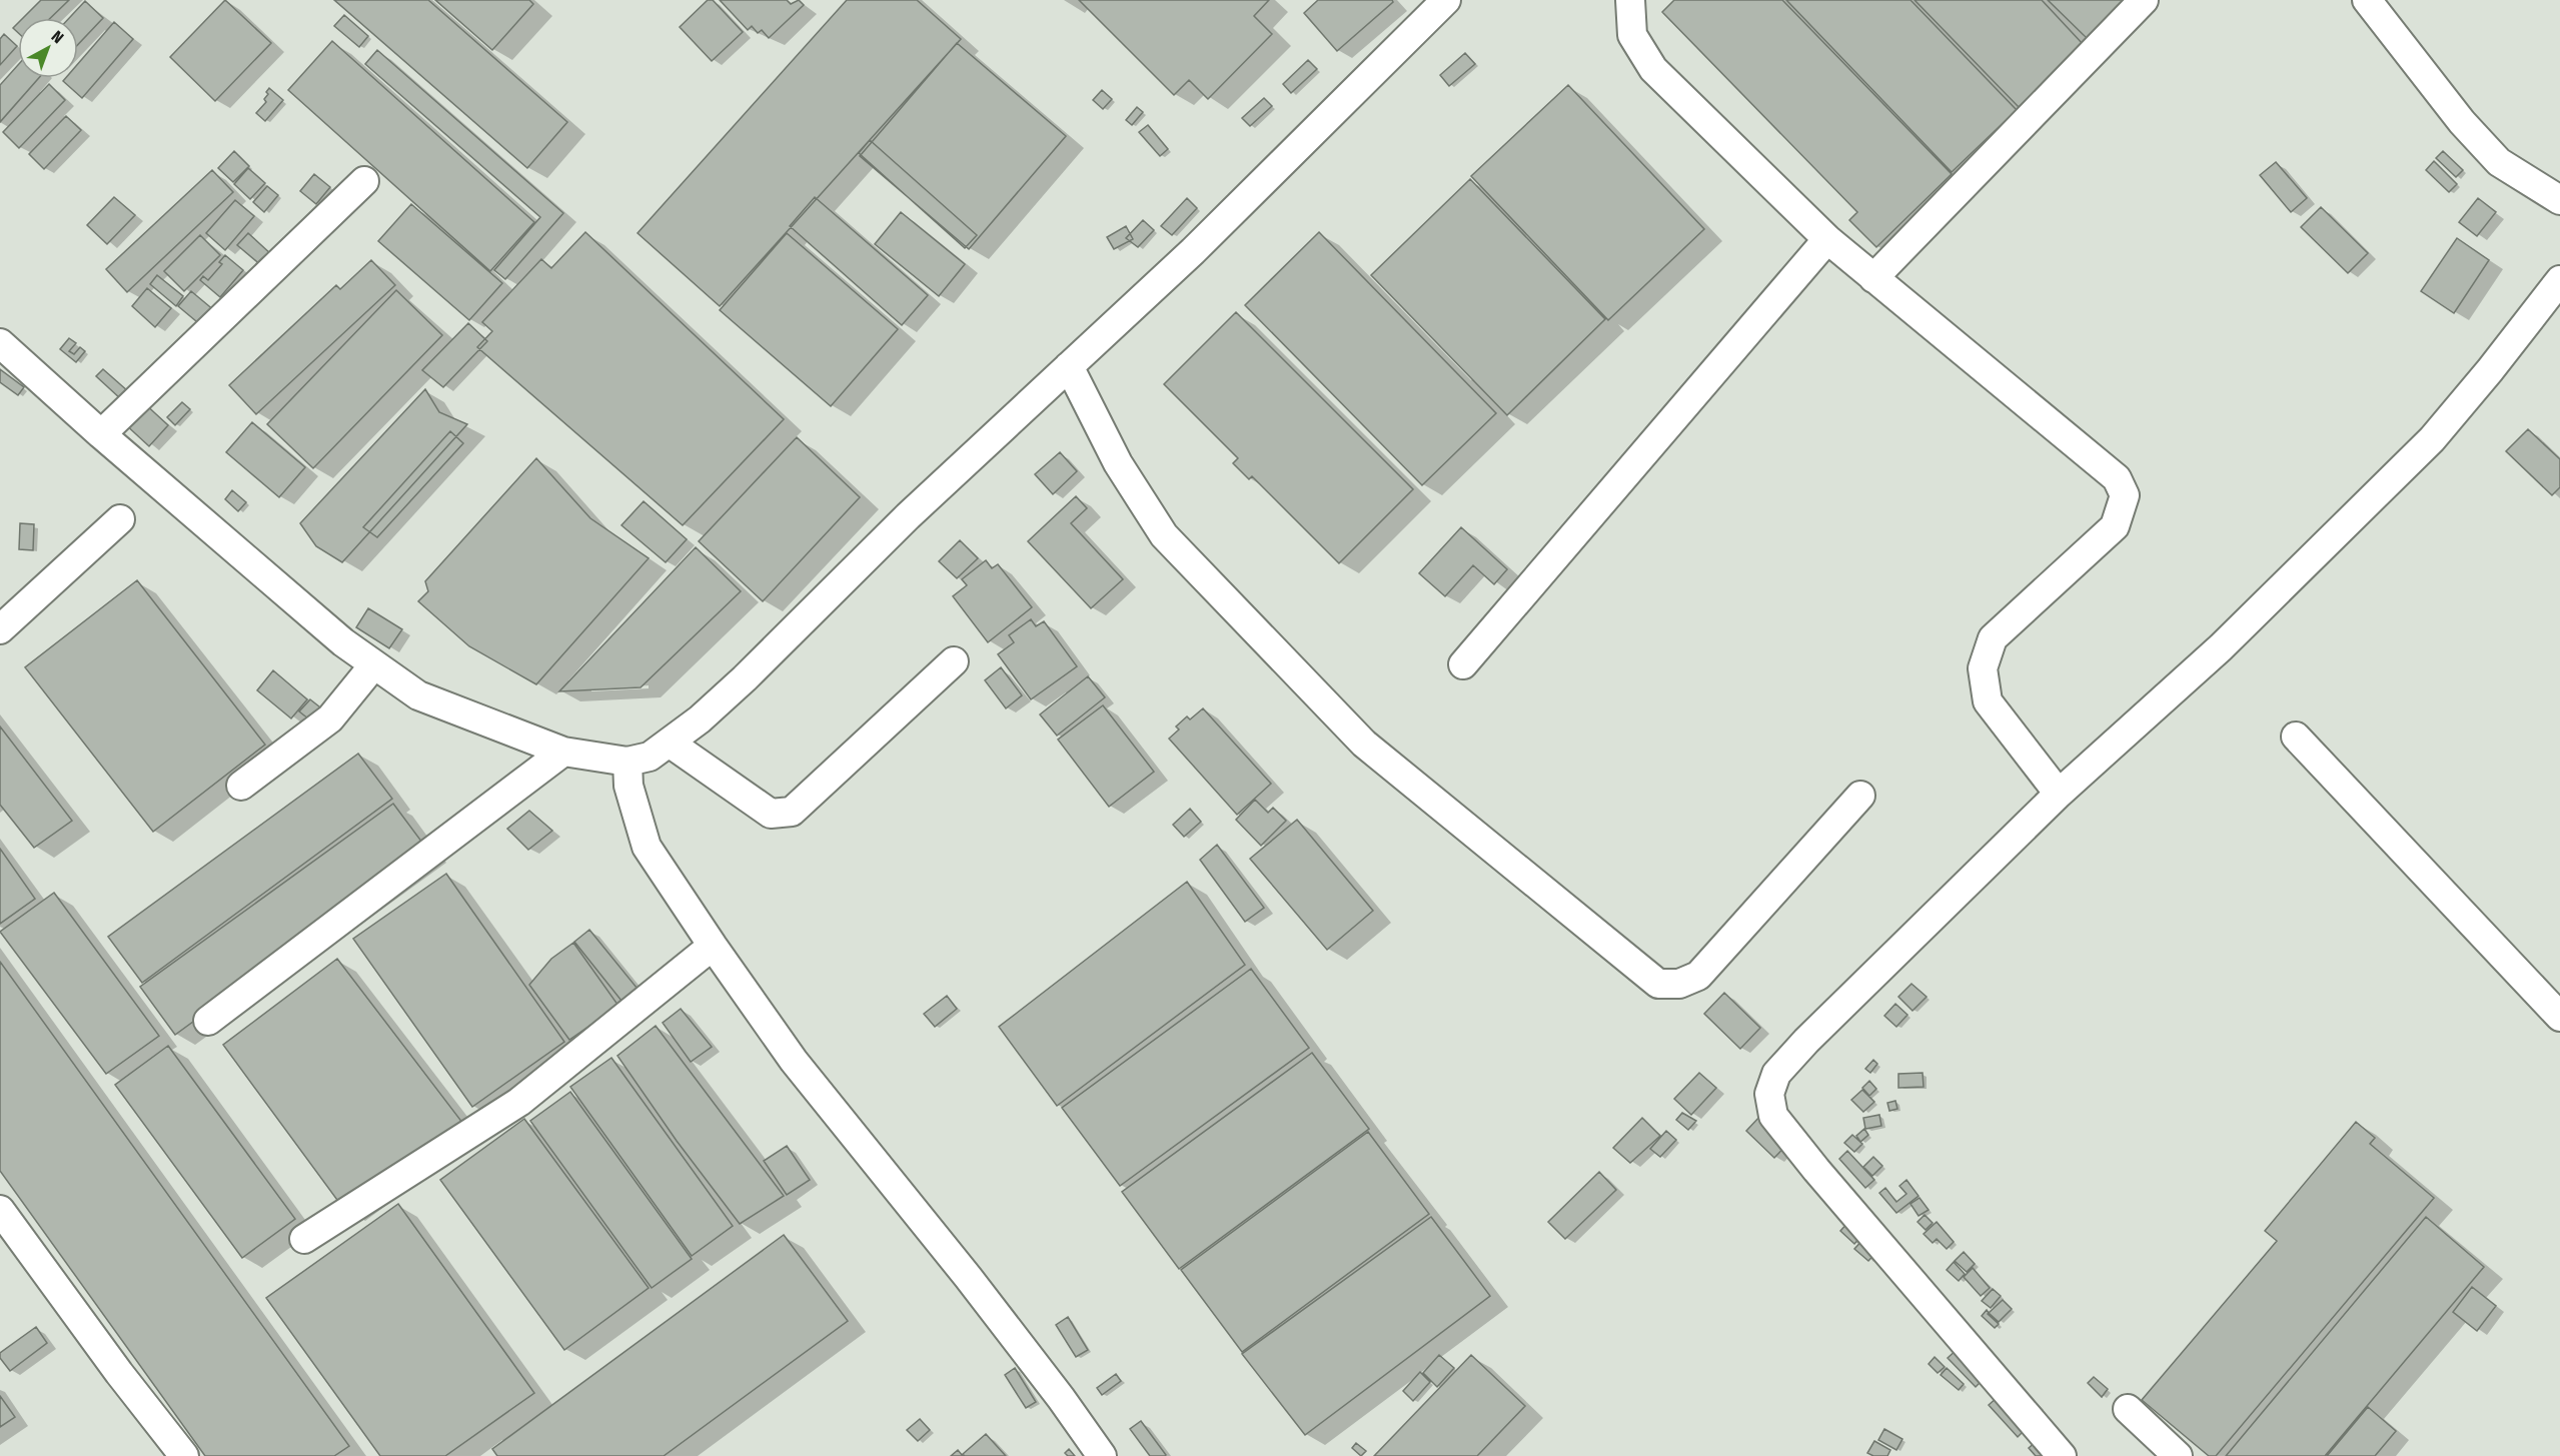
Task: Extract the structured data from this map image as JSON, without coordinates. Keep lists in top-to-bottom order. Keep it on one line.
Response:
{"north":"top right"}
